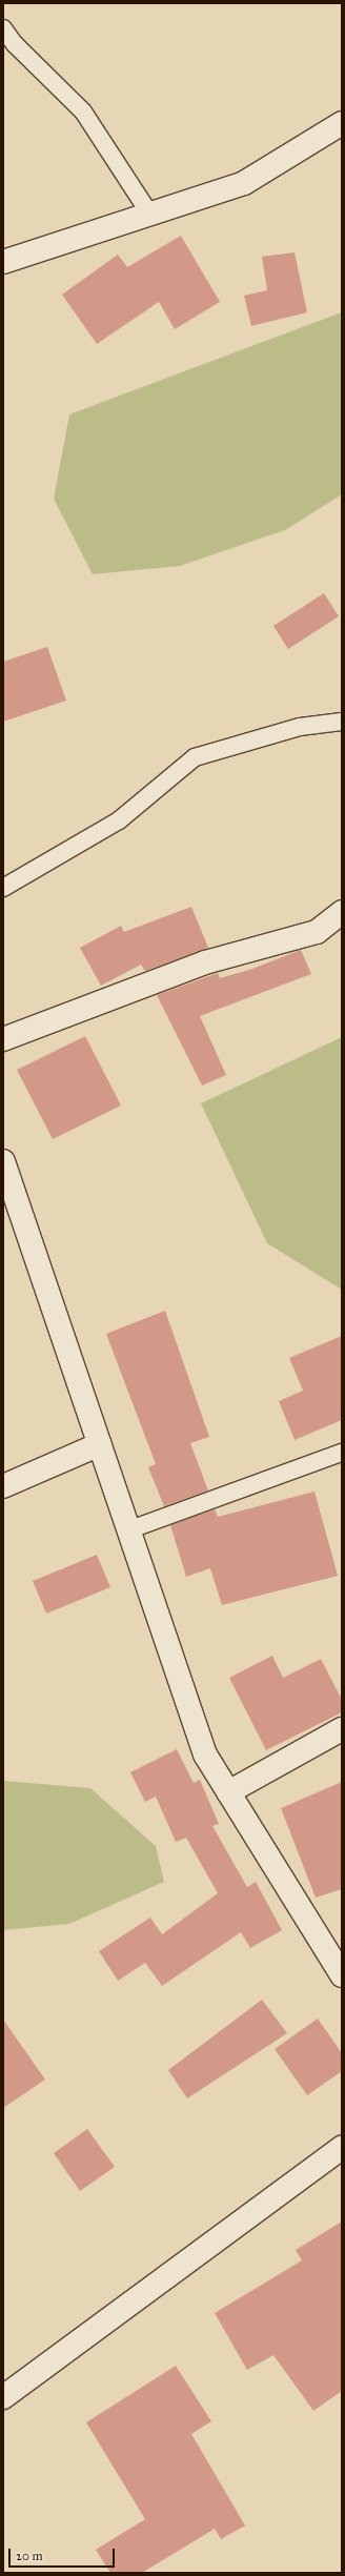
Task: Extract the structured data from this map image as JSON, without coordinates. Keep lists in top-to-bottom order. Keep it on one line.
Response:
{"scale_bar":"20 m"}
